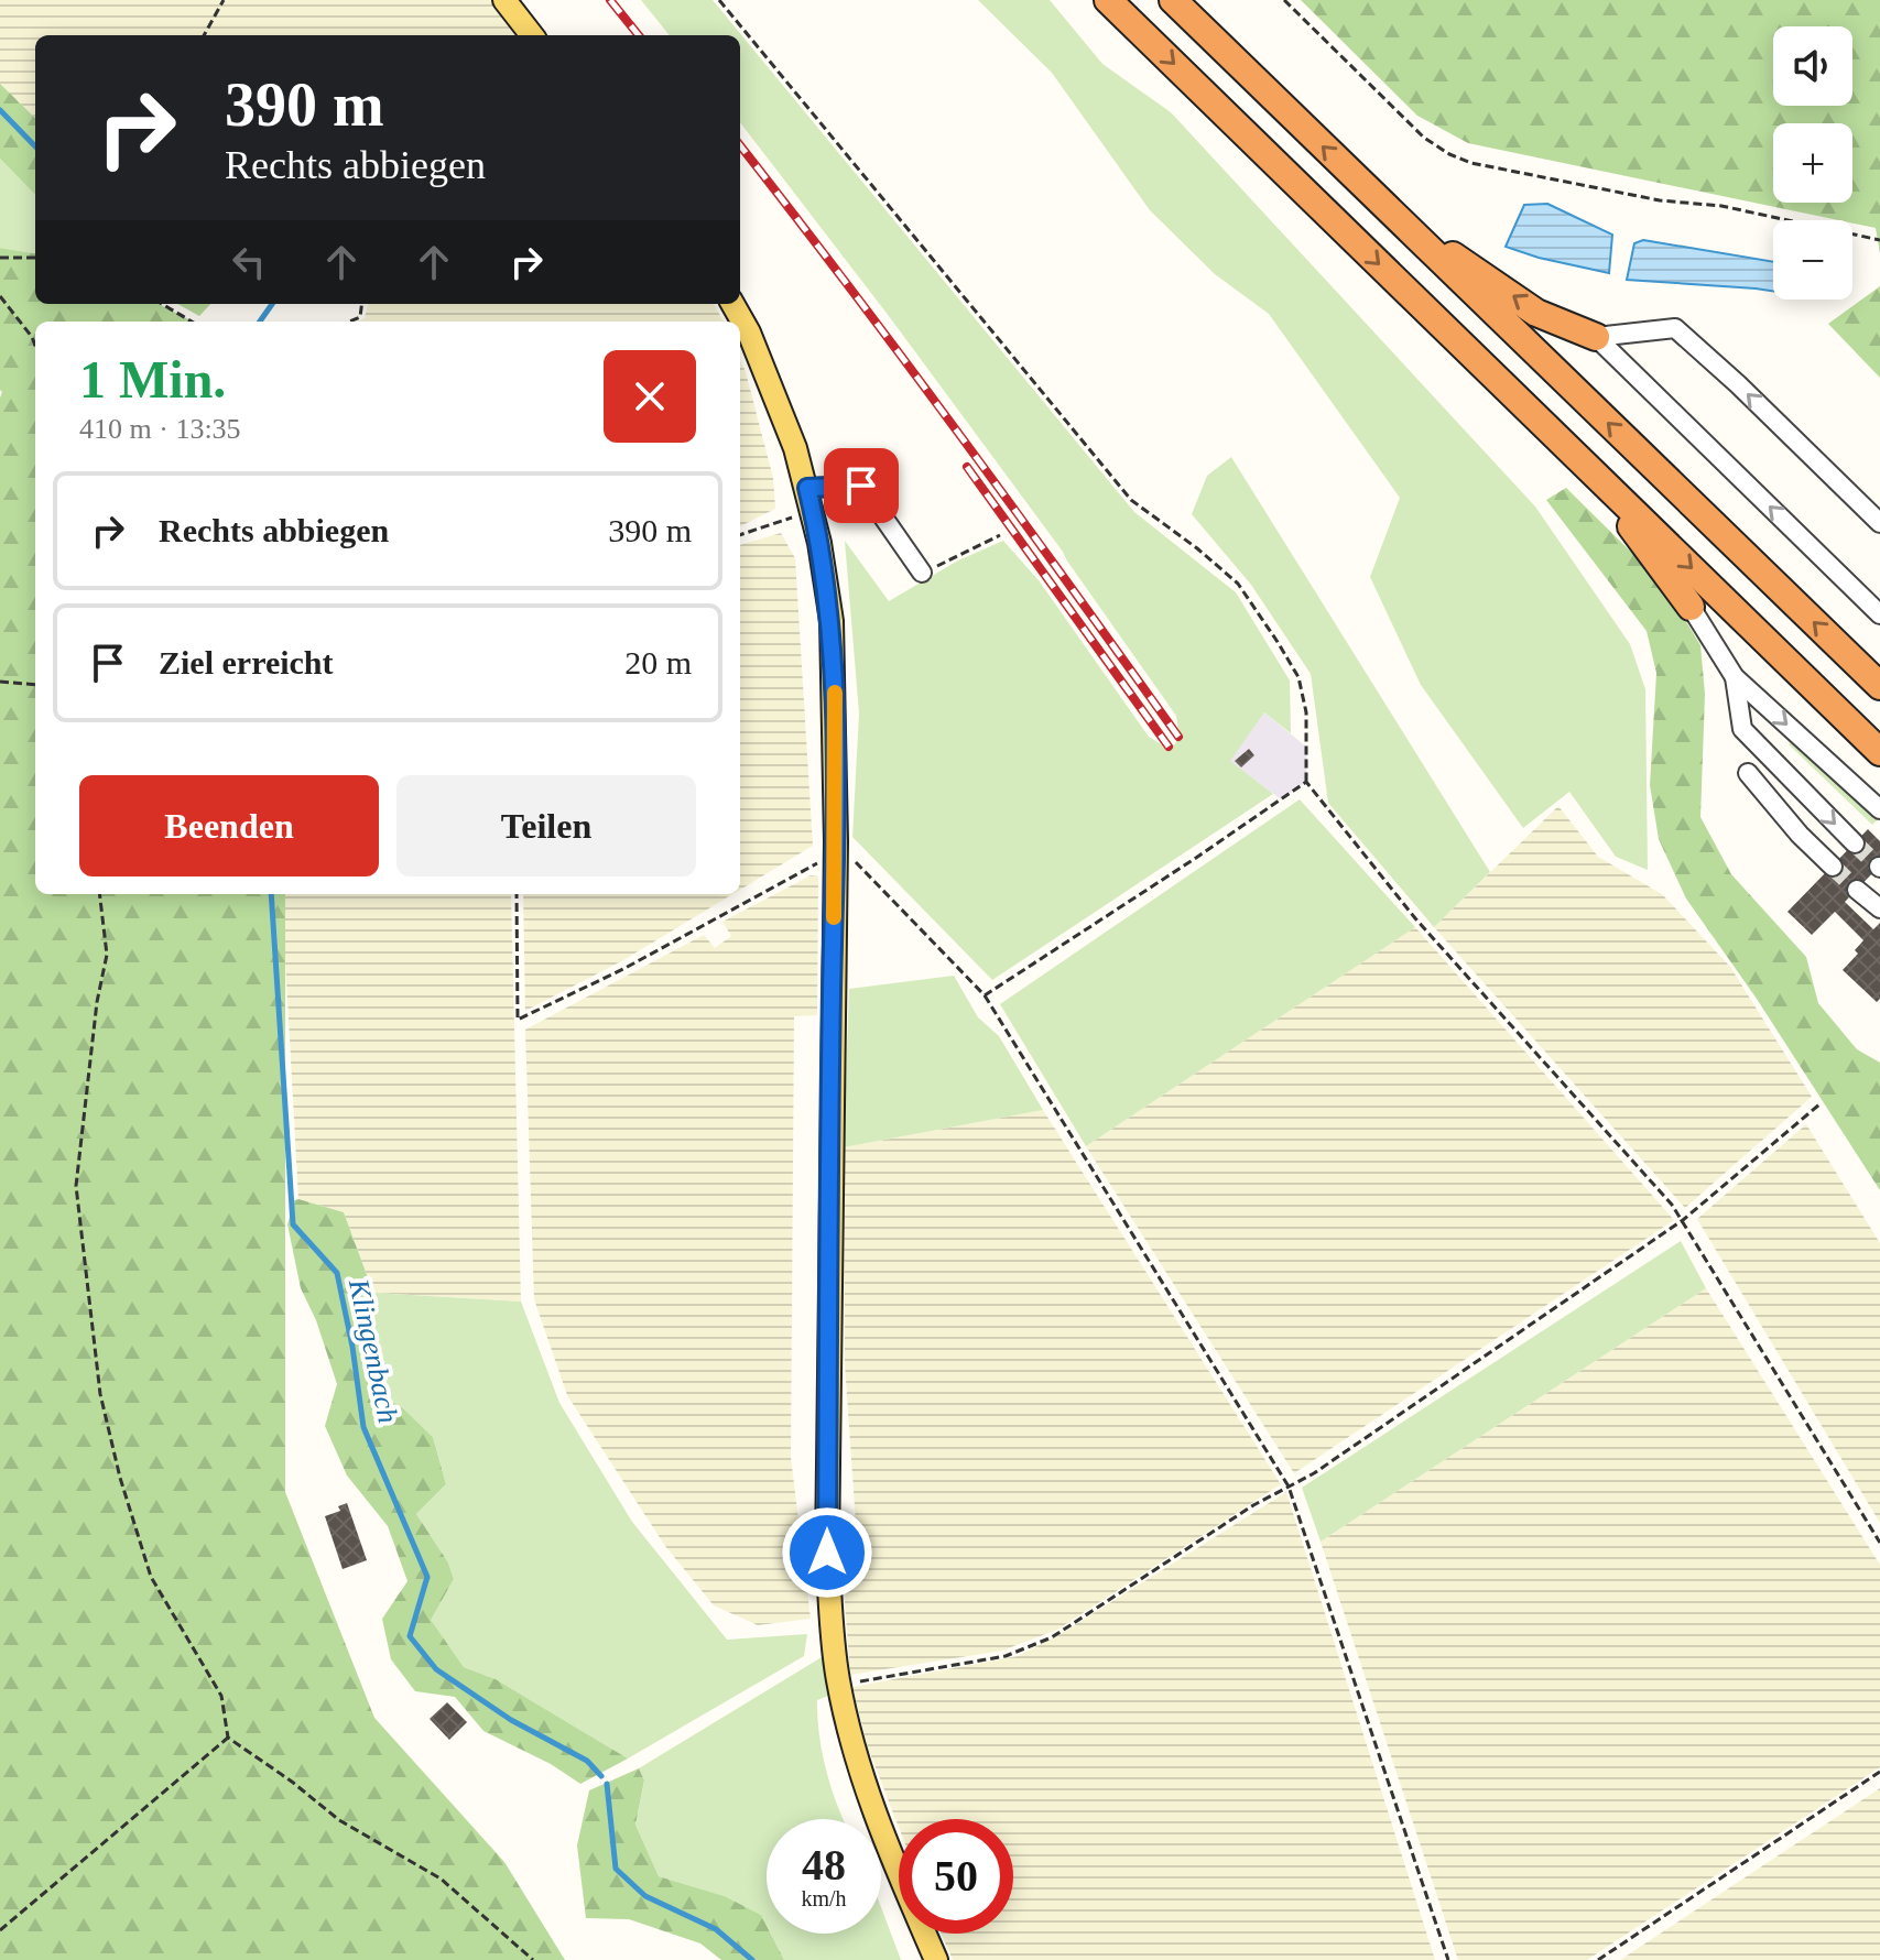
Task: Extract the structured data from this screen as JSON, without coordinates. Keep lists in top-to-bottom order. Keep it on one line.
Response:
{"water":["Klingenbach"],"page":{"map_buttons":["+","−"],"turn":["390 m","Rechts abbiegen"],"heading":["1 Min.","410 m · 13:35"],"list":[{"name":"Rechts abbiegen","value":"390 m"},{"name":"Ziel erreicht","value":"20 m"}],"buttons":["Beenden","Teilen"],"speed":"48 km/h","limit":"50"}}
